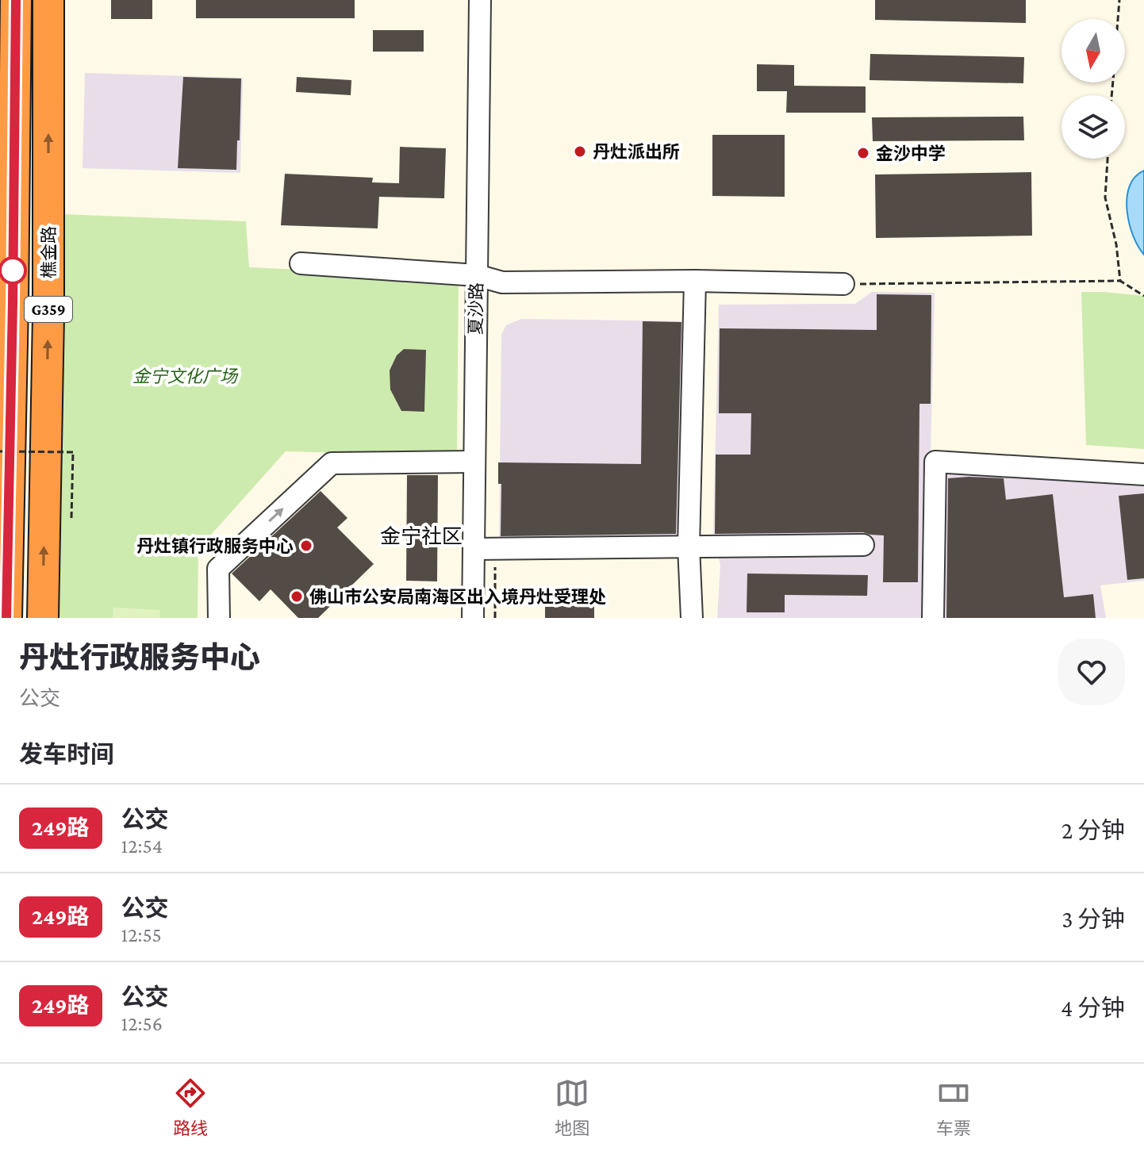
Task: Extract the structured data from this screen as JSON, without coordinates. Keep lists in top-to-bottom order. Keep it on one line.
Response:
{"streets":{"highway":["樵金路","G359"],"street":["夏沙路"]},"districts":["金宁社区"],"parks":["金宁文化广场"],"places":["丹灶派出所","金沙中学","丹灶镇行政服务中心","佛山市公安局南海区出入境丹灶受理处"],"lines":["bus line 249路"],"north":"bottom","page":{"heading":[["丹灶行政服务中心","公交"],"发车时间"],"list":[{"mark":"249路","name":"公交","note":"12:54","value":"2 分钟"},{"mark":"249路","name":"公交","note":"12:55","value":"3 分钟"},{"mark":"249路","name":"公交","note":"12:56","value":"4 分钟"}],"tabs":["路线","地图","车票"]}}
